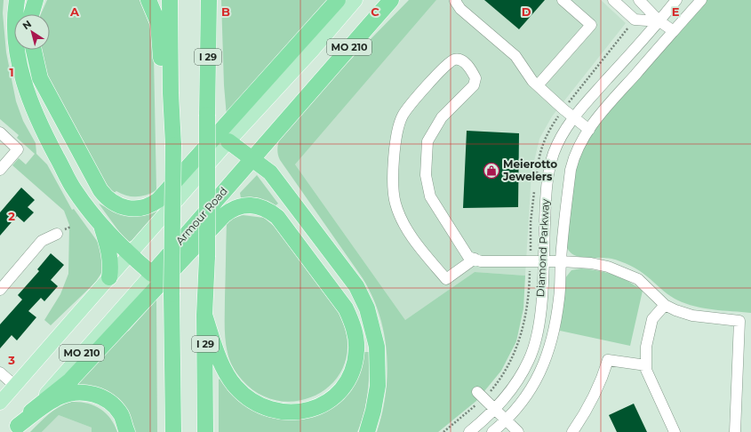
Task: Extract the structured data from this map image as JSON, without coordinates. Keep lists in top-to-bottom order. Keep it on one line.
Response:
{"streets":{"highway":["MO 210","I 29","Armour Road"],"street":["Diamond Parkway"]},"places":{"shop":["Meierotto Jewelers"]},"north":"top left","grid":{"columns":["A","B","C","D","E"],"rows":["1","2","3"]}}
